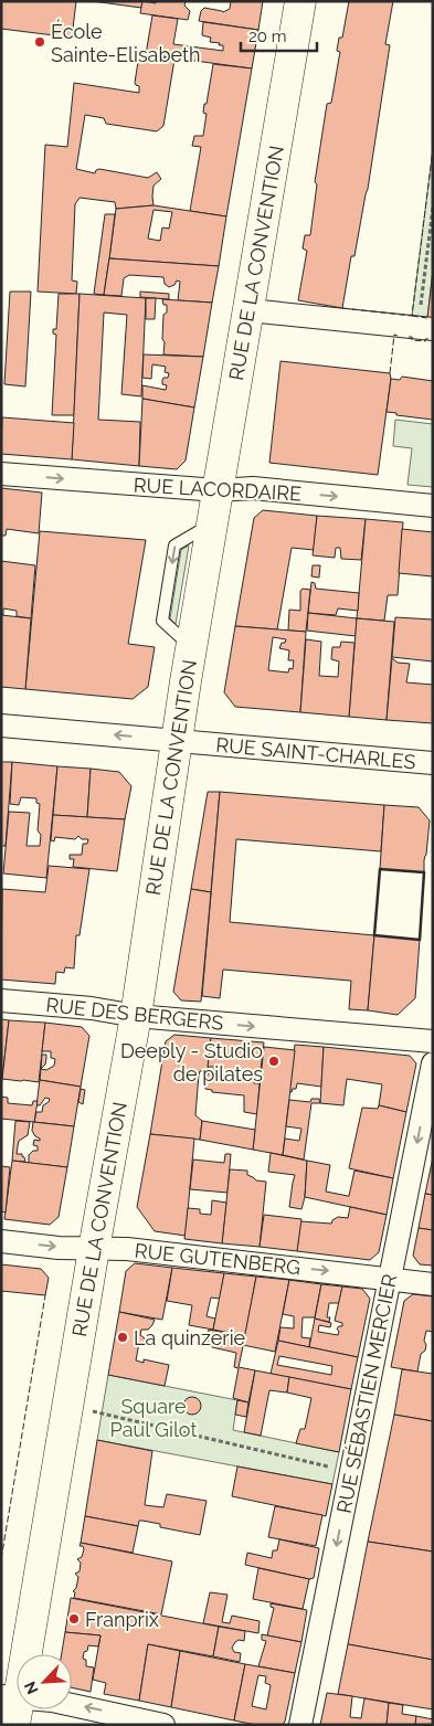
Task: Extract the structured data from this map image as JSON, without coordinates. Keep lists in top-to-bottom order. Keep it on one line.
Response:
{"streets":{"main road":["RUE DE LA CONVENTION"],"street":["RUE LACORDAIRE","RUE SAINT-CHARLES","RUE DES BERGERS","RUE GUTENBERG","RUE SÉBASTIEN MERCIER"]},"crossings":[["RUE DE LA CONVENTION","RUE LACORDAIRE"],["RUE DE LA CONVENTION","RUE SAINT-CHARLES"],["RUE DE LA CONVENTION","RUE DES BERGERS"],["RUE DE LA CONVENTION","RUE GUTENBERG"],["RUE GUTENBERG","RUE SÉBASTIEN MERCIER"]],"one_way":["RUE SAINT-CHARLES","RUE DES BERGERS","RUE GUTENBERG","RUE SÉBASTIEN MERCIER"],"parks":["Square Paul Gilot"],"places":["École Sainte-Elisabeth","Deeply - Studio de pilates","La quinzerie","Franprix"],"scale_bar":"20 m","north":"bottom left"}
